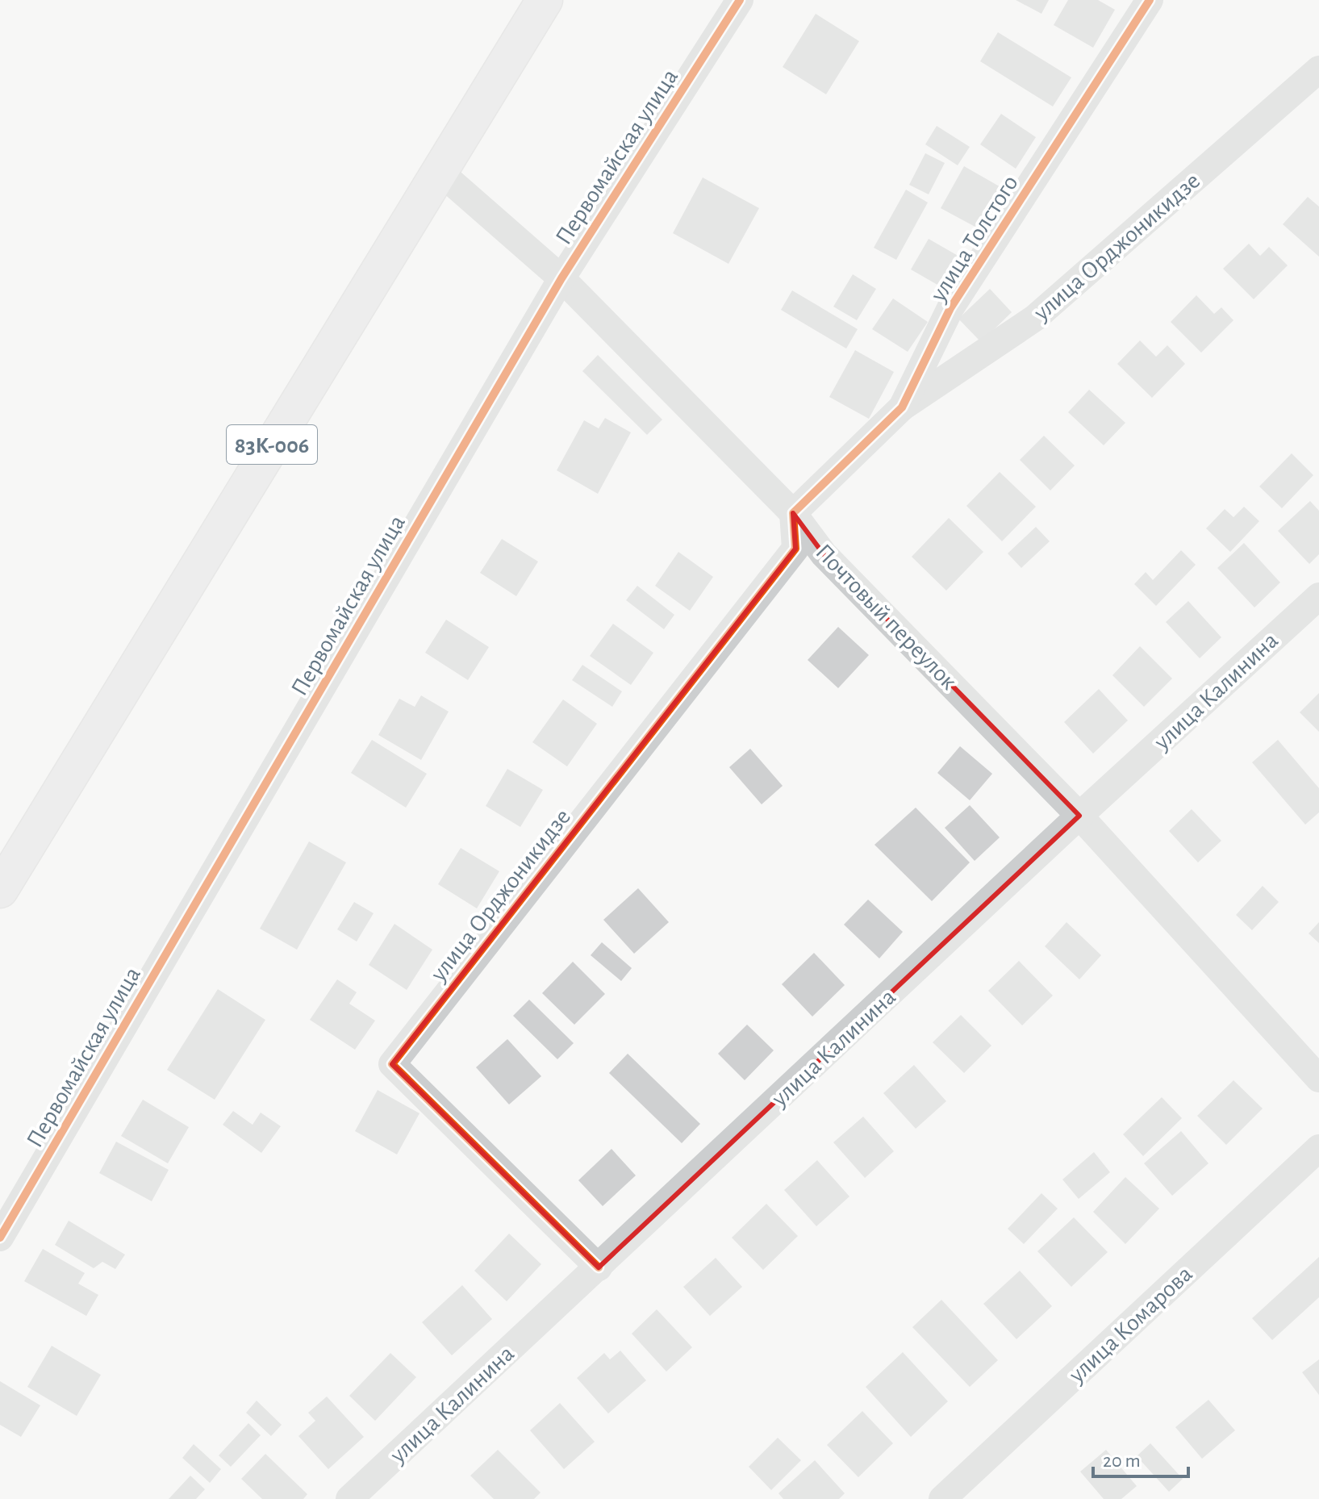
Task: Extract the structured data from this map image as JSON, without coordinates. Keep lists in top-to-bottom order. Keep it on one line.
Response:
{"streets":{"main road":["83К-006"],"street":["Первомайская улица","улица Толстого","улица Орджоникидзе","Почтовый переулок","улица Калинина","улица Комарова"]},"crossings":[["Первомайская улица","Почтовый переулок"],["улица Толстого","улица Орджоникидзе"],["улица Толстого","Почтовый переулок"],["улица Орджоникидзе","Почтовый переулок"],["улица Орджоникидзе","улица Калинина"],["83К-006","Почтовый переулок"],["Почтовый переулок","улица Калинина"]],"scale_bar":"20 m"}
